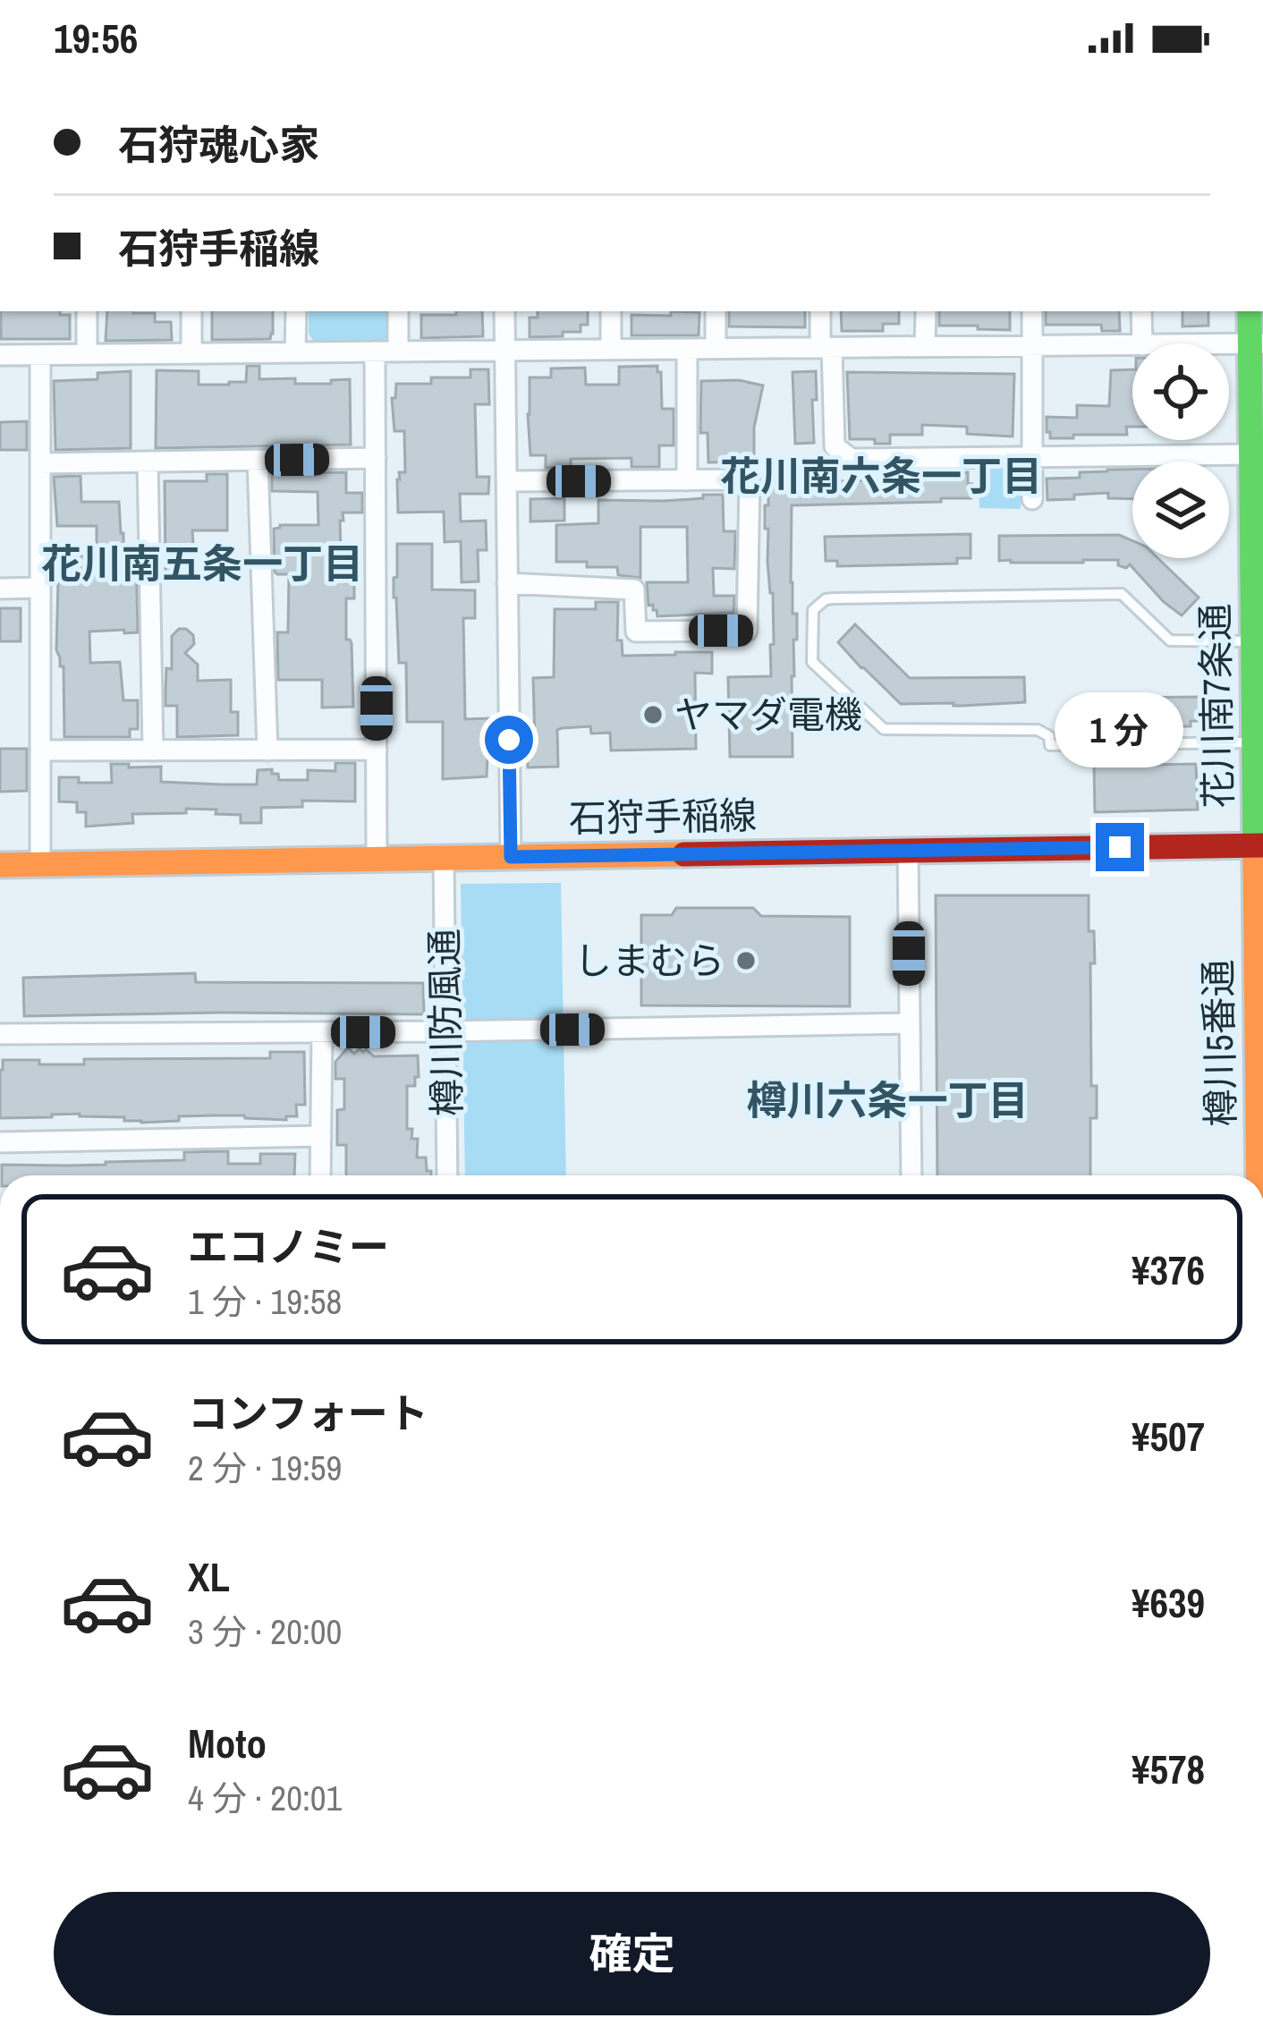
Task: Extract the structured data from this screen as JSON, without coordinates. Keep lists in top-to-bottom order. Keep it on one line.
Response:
{"streets":{"street":["花川南7条通","石狩手稲線","樽川防風通","樽川5番通"]},"crossings":[["花川南7条通","石狩手稲線"],["花川南7条通","樽川5番通"],["石狩手稲線","樽川防風通"],["石狩手稲線","樽川5番通"]],"districts":["花川南六条一丁目","花川南五条一丁目","樽川六条一丁目"],"places":["ヤマダ電機","しまむら"],"page":{"status":"19:56","banner":["石狩魂心家","石狩手稲線"],"bubble":"1 分","list":[{"name":"エコノミー","note":"1 分 · 19:58","value":"¥376"},{"name":"コンフォート","note":"2 分 · 19:59","value":"¥507"},{"name":"XL","note":"3 分 · 20:00","value":"¥639"},{"name":"Moto","note":"4 分 · 20:01","value":"¥578"}],"buttons":"確定"}}
